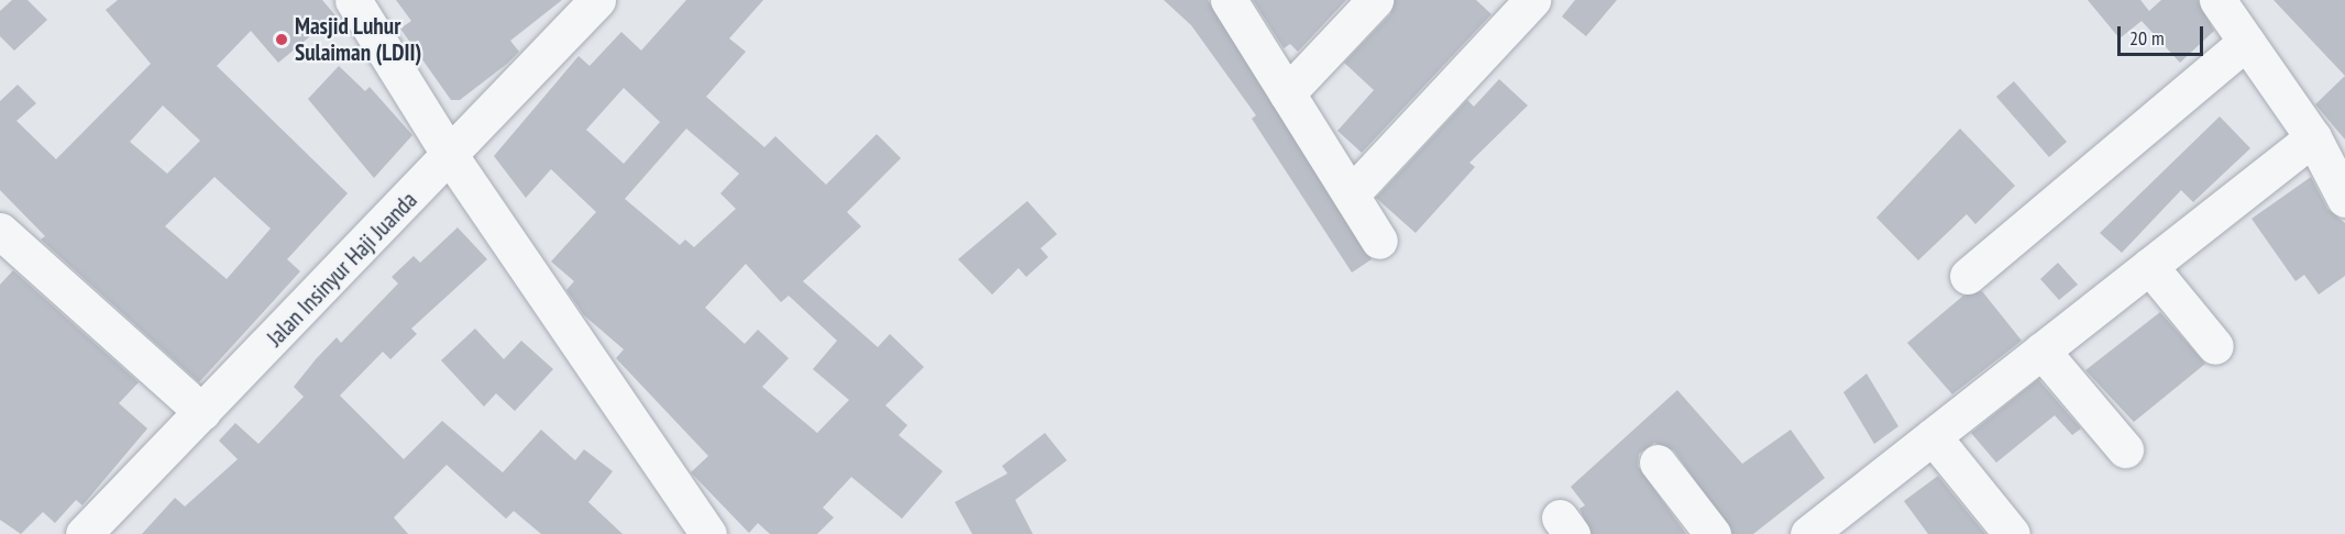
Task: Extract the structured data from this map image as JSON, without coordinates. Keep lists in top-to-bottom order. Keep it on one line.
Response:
{"streets":{"street":["Jalan Insinyur Haji Juanda"]},"places":["Masjid Luhur Sulaiman (LDII)"],"scale_bar":"20 m"}
